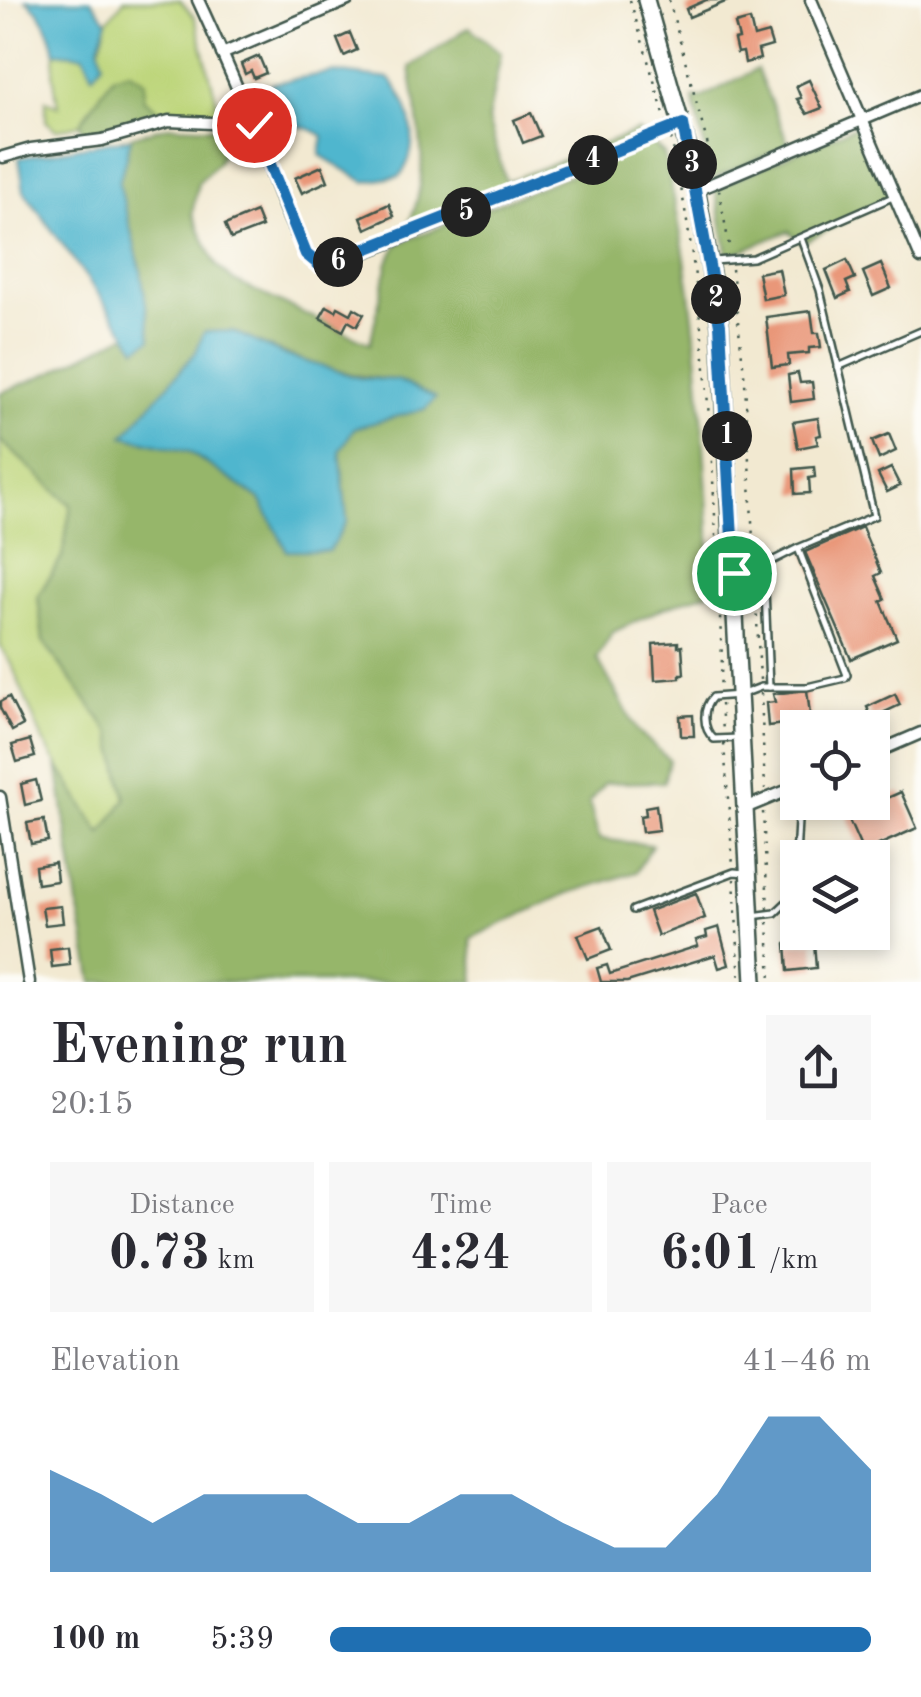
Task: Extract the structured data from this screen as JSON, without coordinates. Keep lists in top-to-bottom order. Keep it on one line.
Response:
{"page":{"pins":["4","3","5","6","2","1"],"heading":["Evening run","20:15"],"stats":[["Distance","0.73 km"],["Time","4:24"],["Pace","6:01 /km"]],"chart":["Elevation","41–46 m"],"list":[{"name":"100 m","note":"5:39"}]}}
